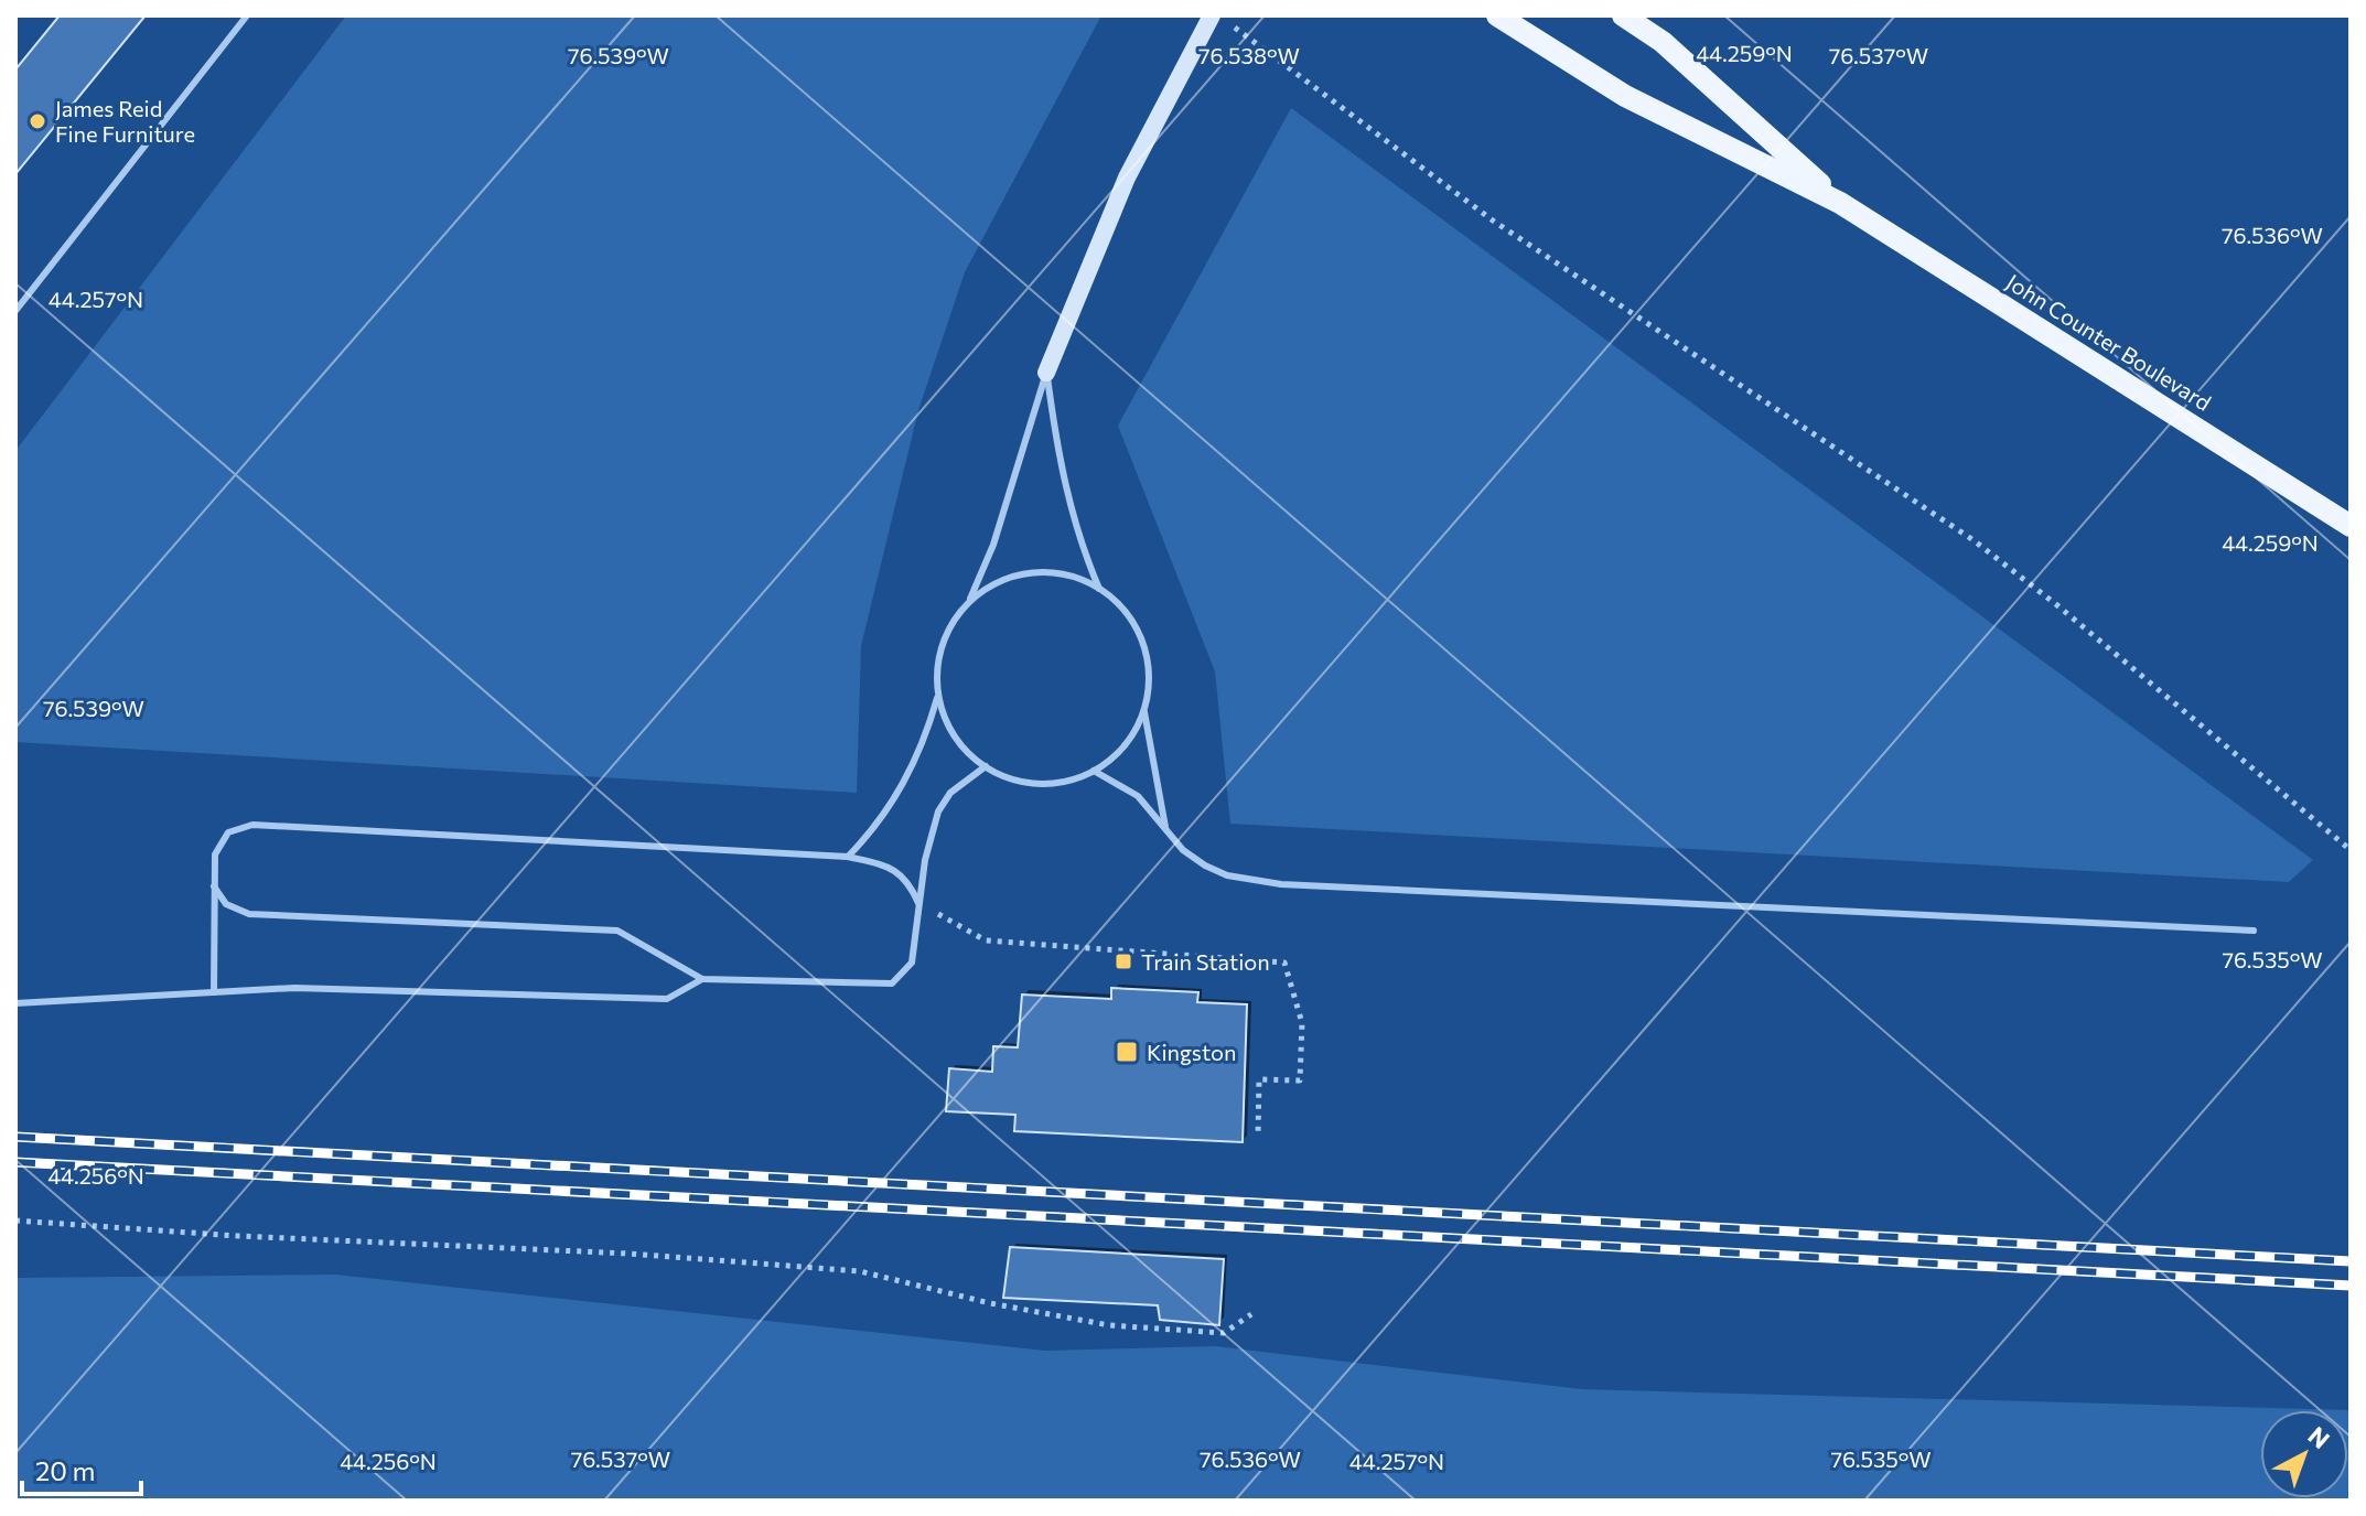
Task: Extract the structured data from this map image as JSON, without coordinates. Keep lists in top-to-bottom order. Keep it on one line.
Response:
{"streets":{"main road":["John Counter Boulevard"]},"places":{"other":["James Reid Fine Furniture"],"transit":["Train Station","Kingston"]},"scale_bar":"20 m","north":"top right","coordinates":["44.259°N","76.539°W","76.538°W","76.537°W","76.536°W","44.257°N","76.535°W","44.256°N"]}
